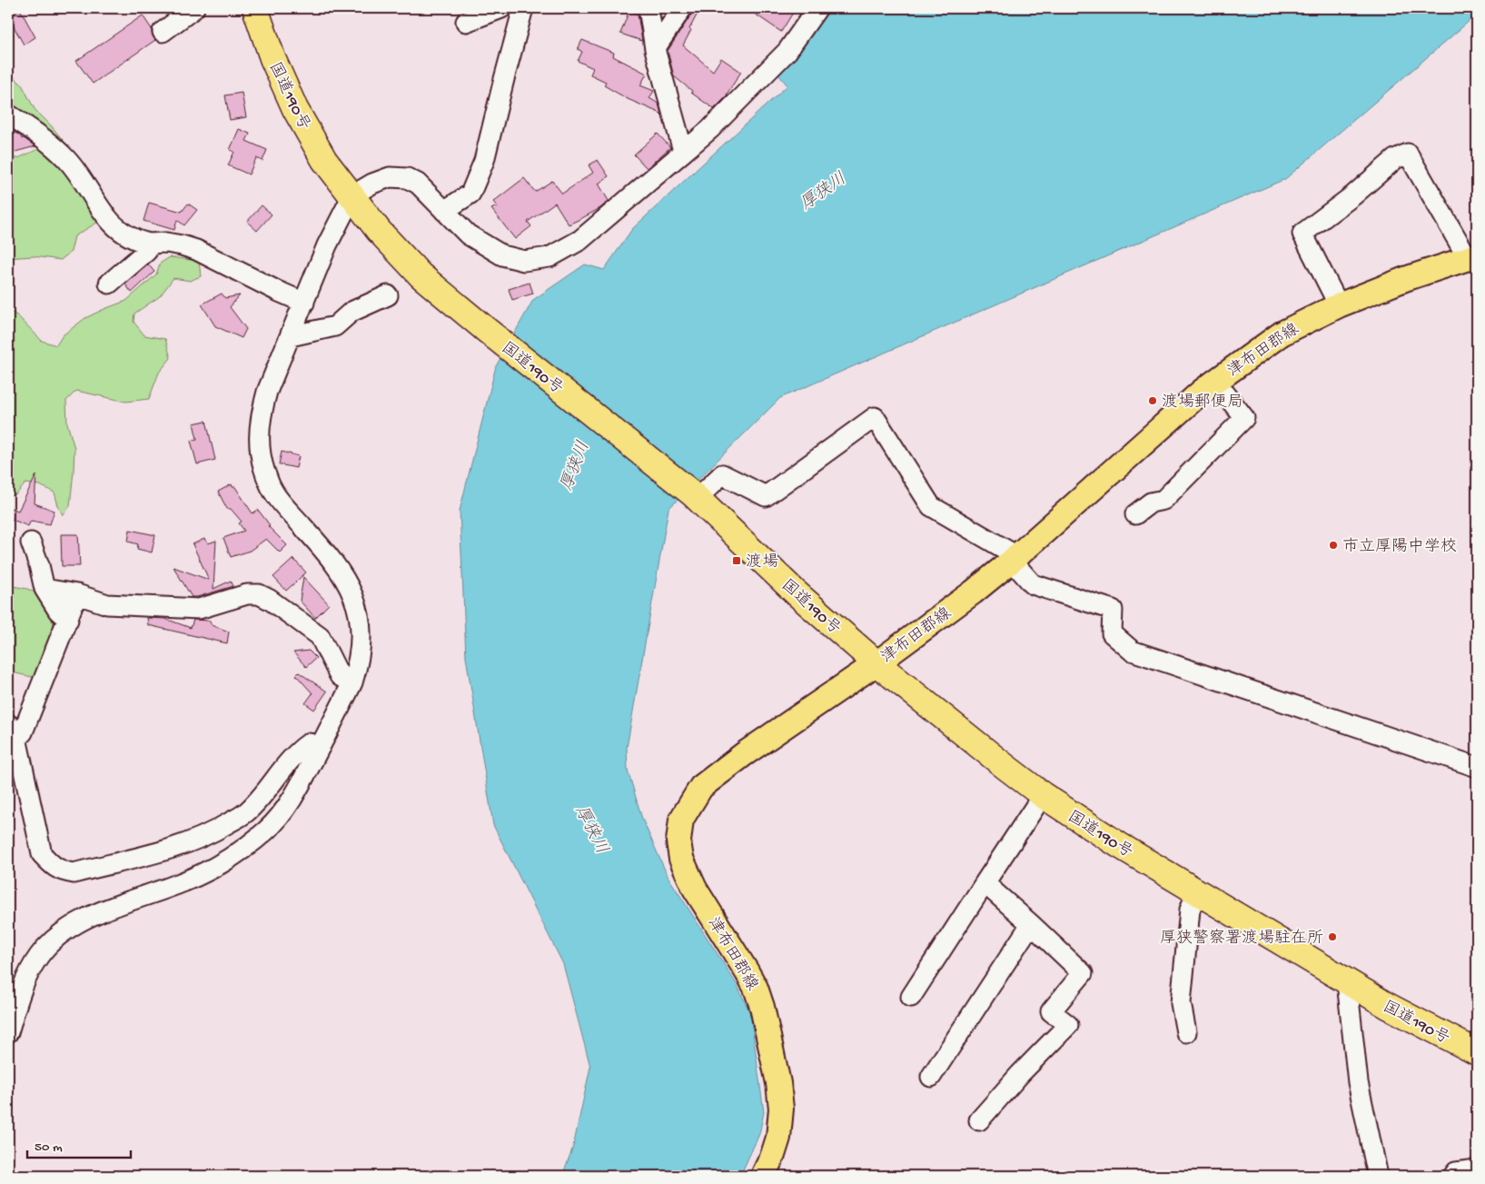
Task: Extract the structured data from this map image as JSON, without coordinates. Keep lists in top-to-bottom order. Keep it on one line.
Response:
{"streets":{"highway":["国道190号"],"main road":["津布田郡線"]},"crossings":[["国道190号","津布田郡線"]],"water":["厚狭川"],"places":{"other":["渡場郵便局","市立厚陽中学校","厚狭警察署渡場駐在所"],"transit":["渡場"]},"scale_bar":"50 m"}
